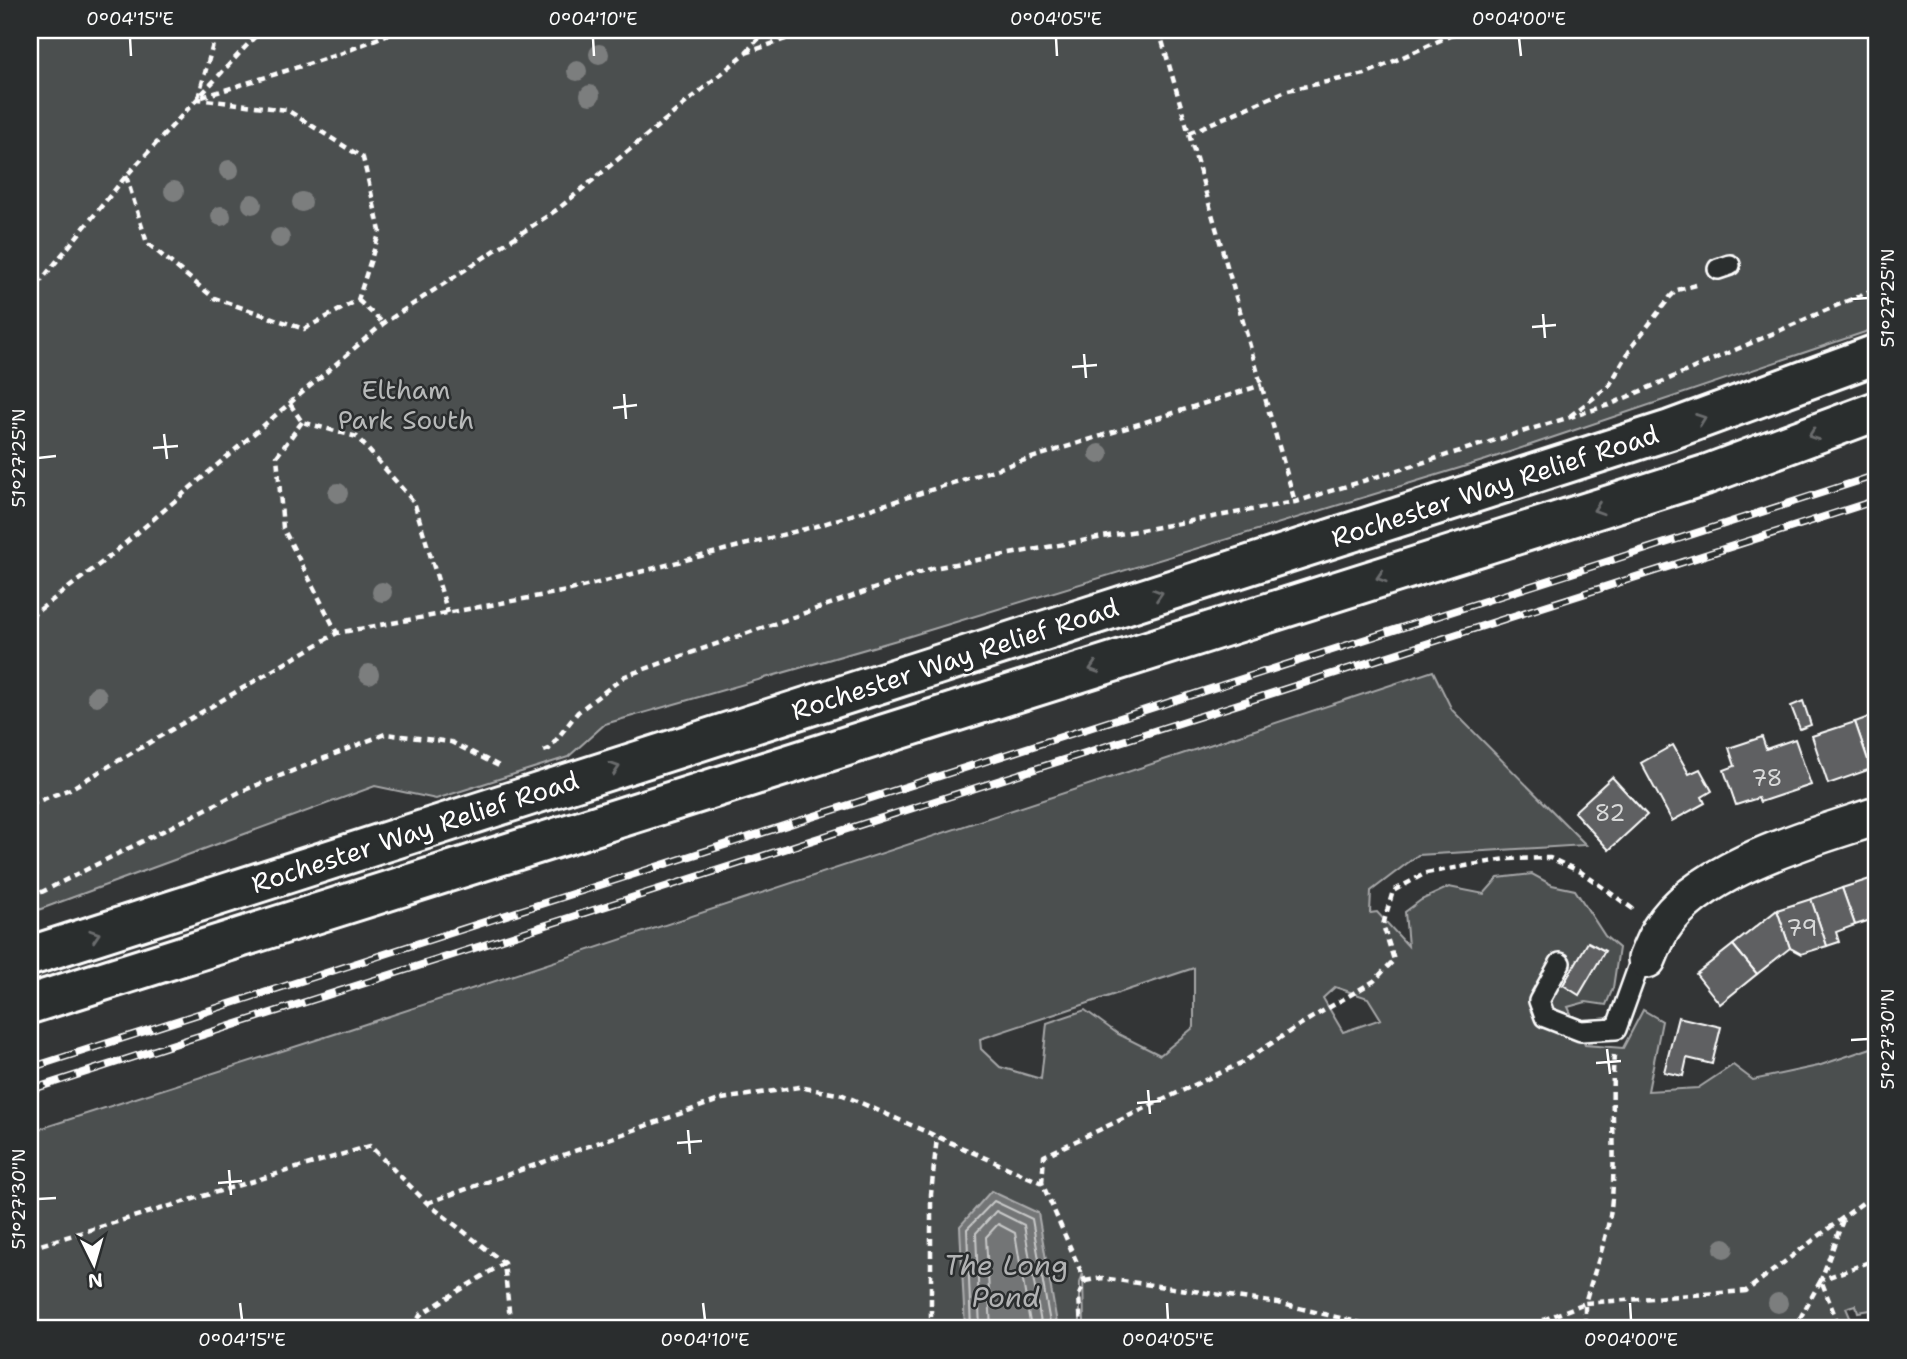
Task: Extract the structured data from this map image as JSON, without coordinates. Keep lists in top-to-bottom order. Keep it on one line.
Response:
{"streets":{"highway":["Rochester Way Relief Road"]},"water":["The Long Pond"],"parks":["Eltham Park South"],"house_numbers":["78","82","79"],"north":"bottom","coordinates":["0°04'15\"E","0°04'10\"E","0°04'05\"E","0°04'00\"E","51°27'25\"N","51°27'30\"N"]}
